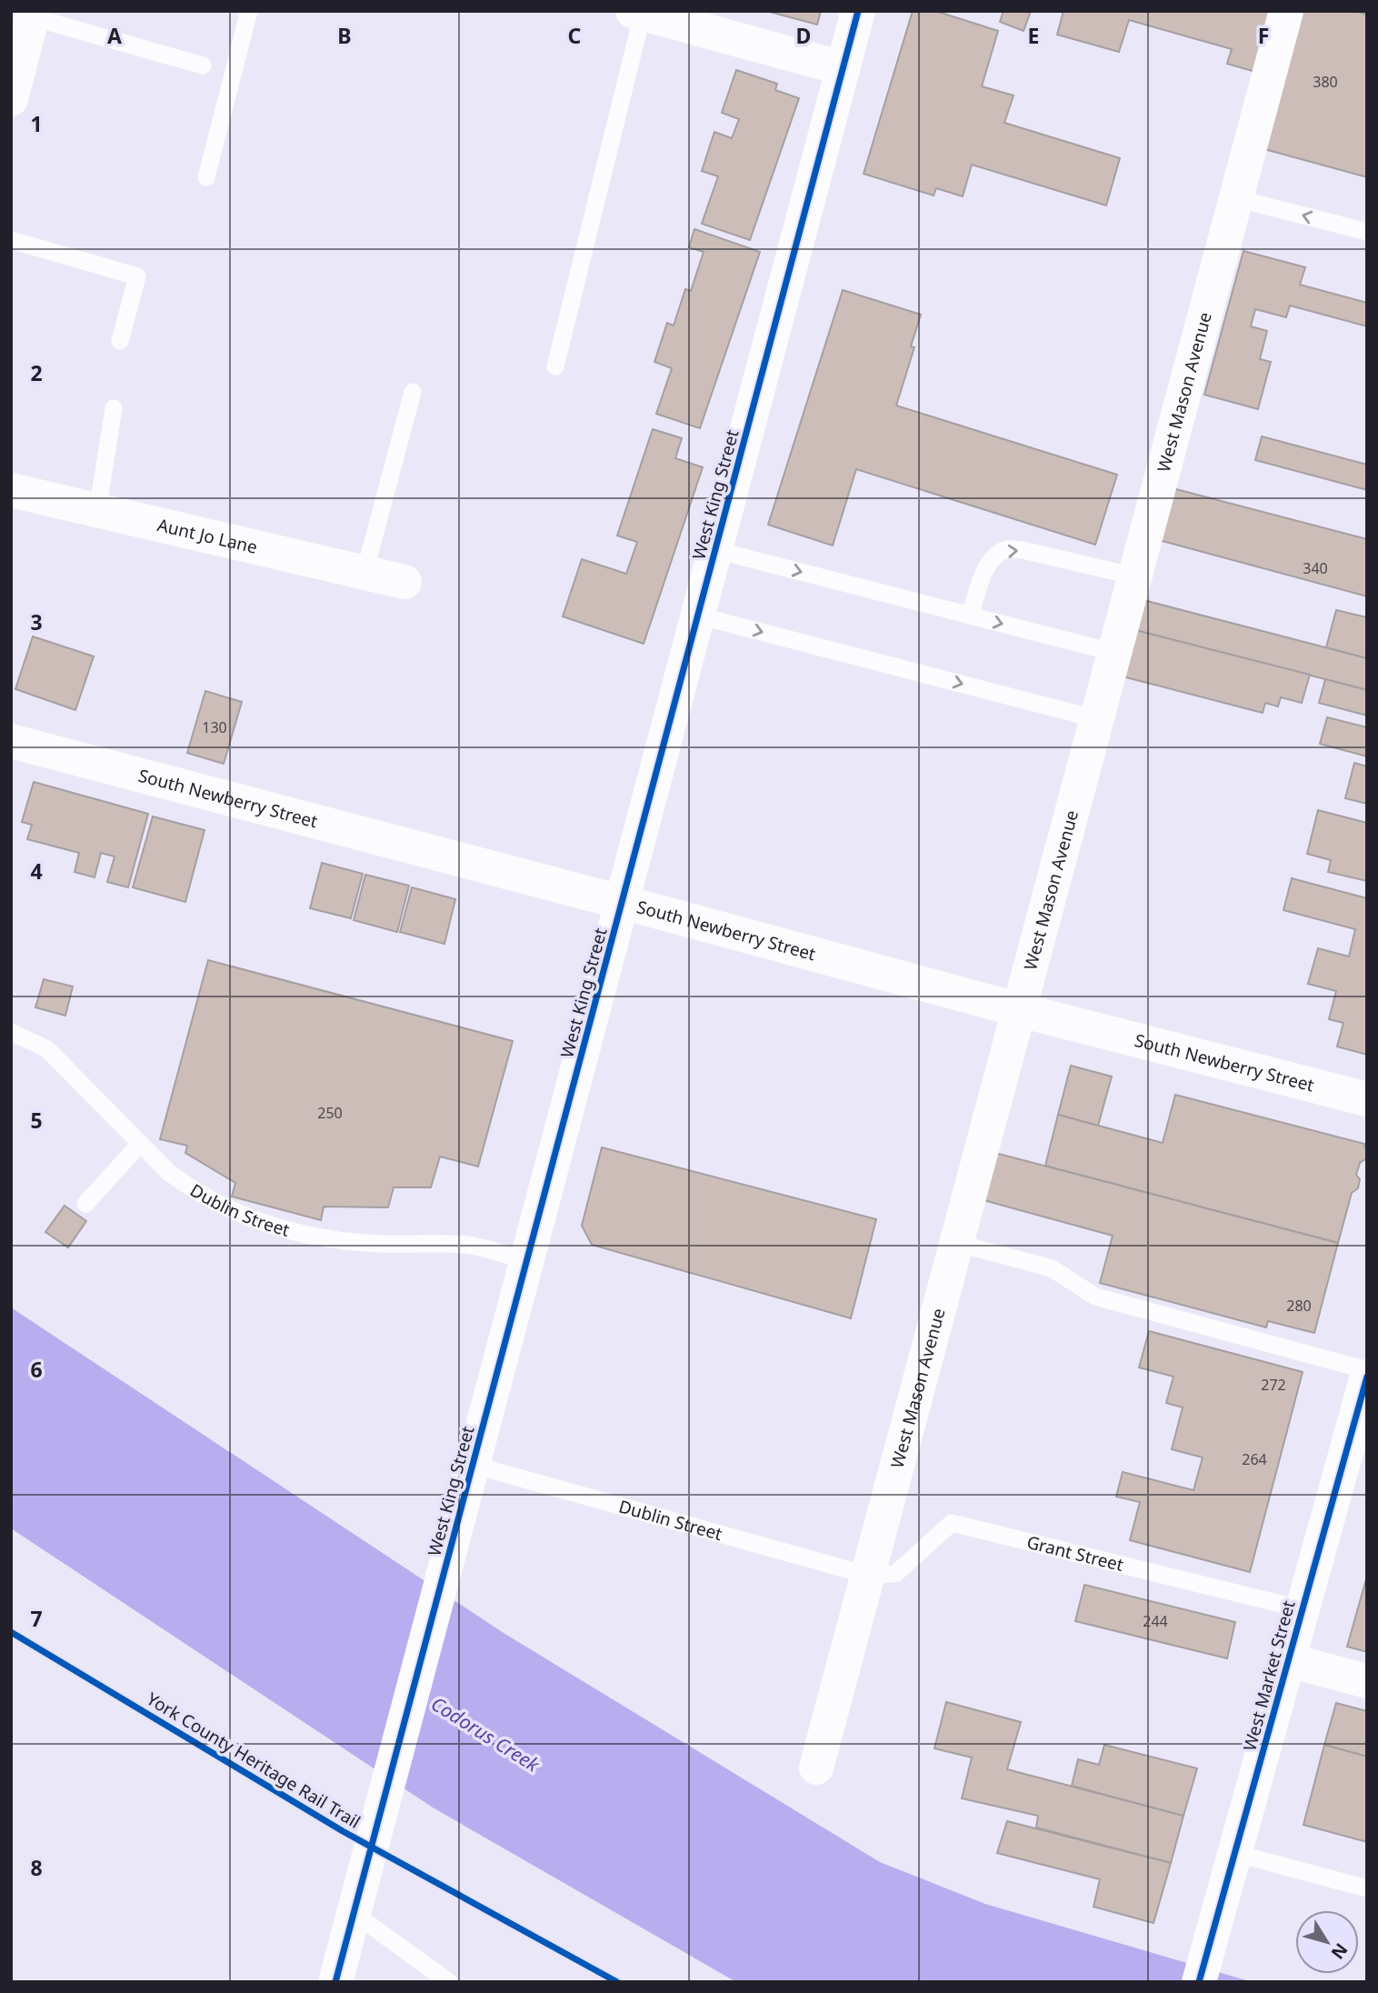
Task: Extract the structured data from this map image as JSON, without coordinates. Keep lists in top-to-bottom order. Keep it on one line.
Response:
{"streets":{"street":["West Mason Avenue","West King Street","Aunt Jo Lane","South Newberry Street","West Market Street"],"lane":["Dublin Street","Grant Street"],"cycle path":["York County Heritage Rail Trail"]},"crossings":[["West Mason Avenue","South Newberry Street"],["West Mason Avenue","Dublin Street"],["West Mason Avenue","Grant Street"],["West King Street","South Newberry Street"],["West King Street","Dublin Street"],["Dublin Street","Grant Street"],["Grant Street","West Market Street"]],"water":["Codorus Creek"],"house_numbers":["380","340","130","250","280","272","264","244"],"north":"bottom right","grid":{"columns":["A","B","C","D","E","F"],"rows":["1","2","3","4","5","6","7","8"]}}
